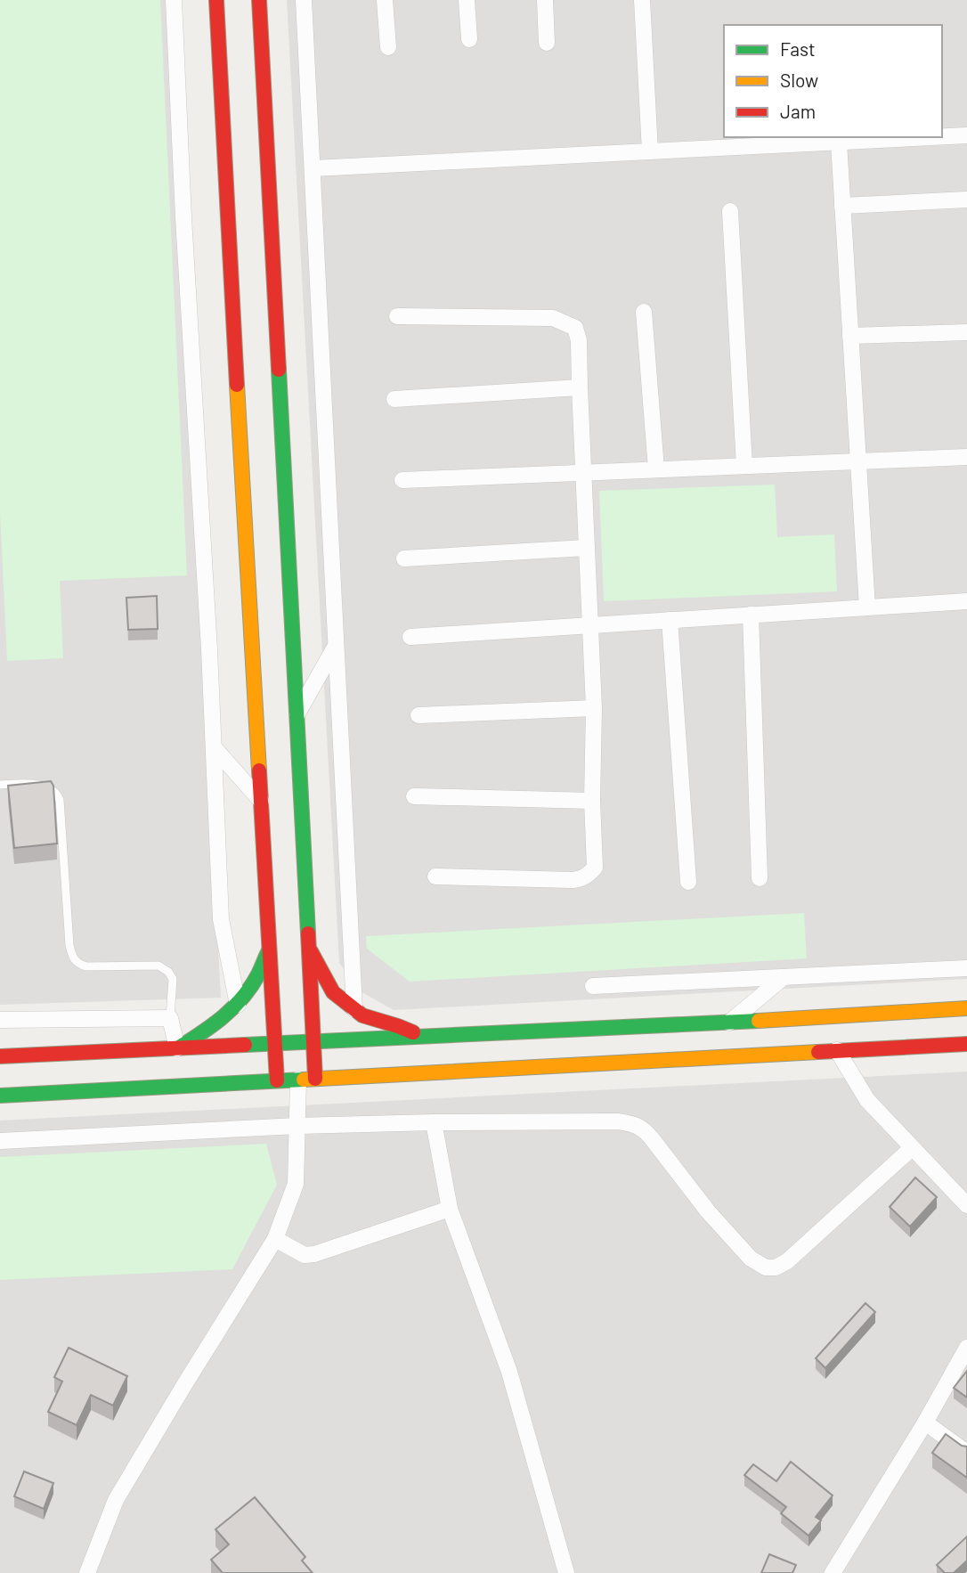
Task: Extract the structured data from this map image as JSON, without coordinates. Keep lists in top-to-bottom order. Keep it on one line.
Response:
{"legend":["Fast","Slow","Jam"]}
